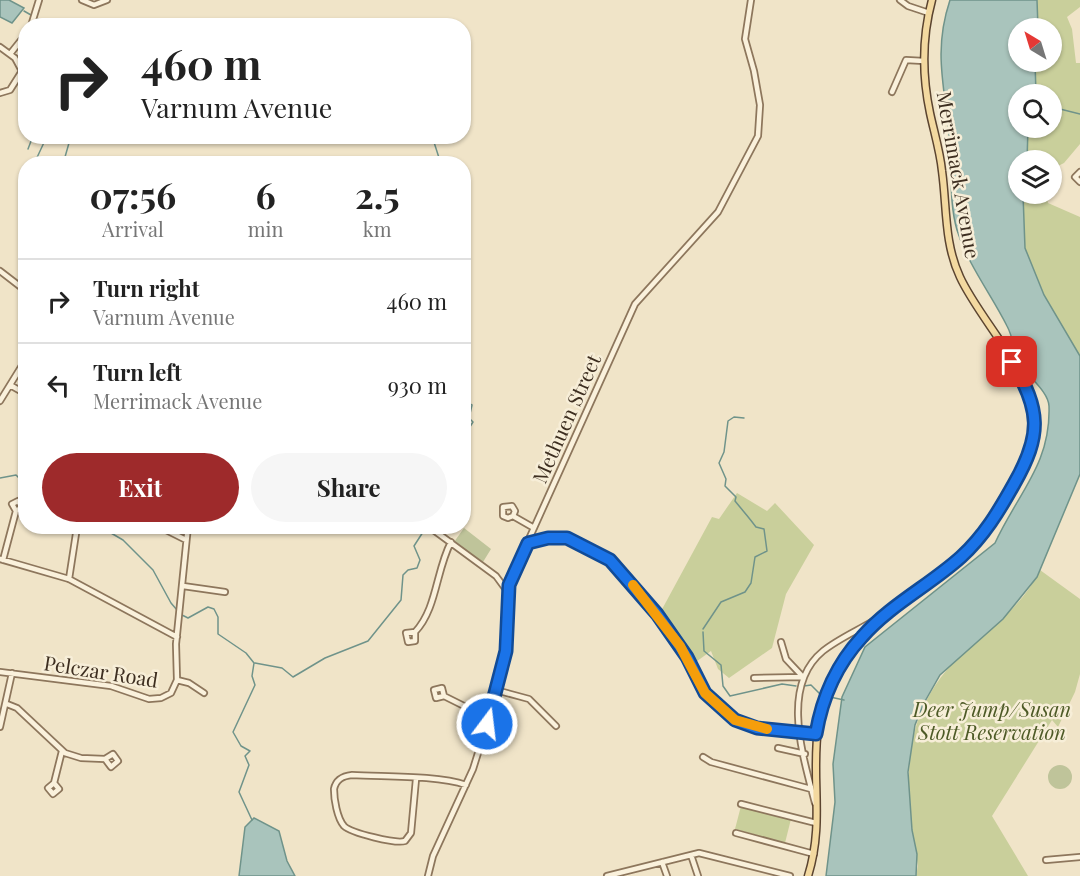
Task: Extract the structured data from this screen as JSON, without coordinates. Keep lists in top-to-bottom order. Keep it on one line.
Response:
{"streets":{"main road":["Merrimack Avenue"],"street":["Methuen Street","Pelczar Road"]},"parks":["Deer Jump/Susan Stott Reservation"],"north":"top left","page":{"turn":["460 m","Varnum Avenue"],"eta":["07:56","Arrival","6","min","2.5","km"],"list":[{"name":"Turn right","note":"Varnum Avenue","value":"460 m"},{"name":"Turn left","note":"Merrimack Avenue","value":"930 m"}],"buttons":["Exit","Share"]}}
